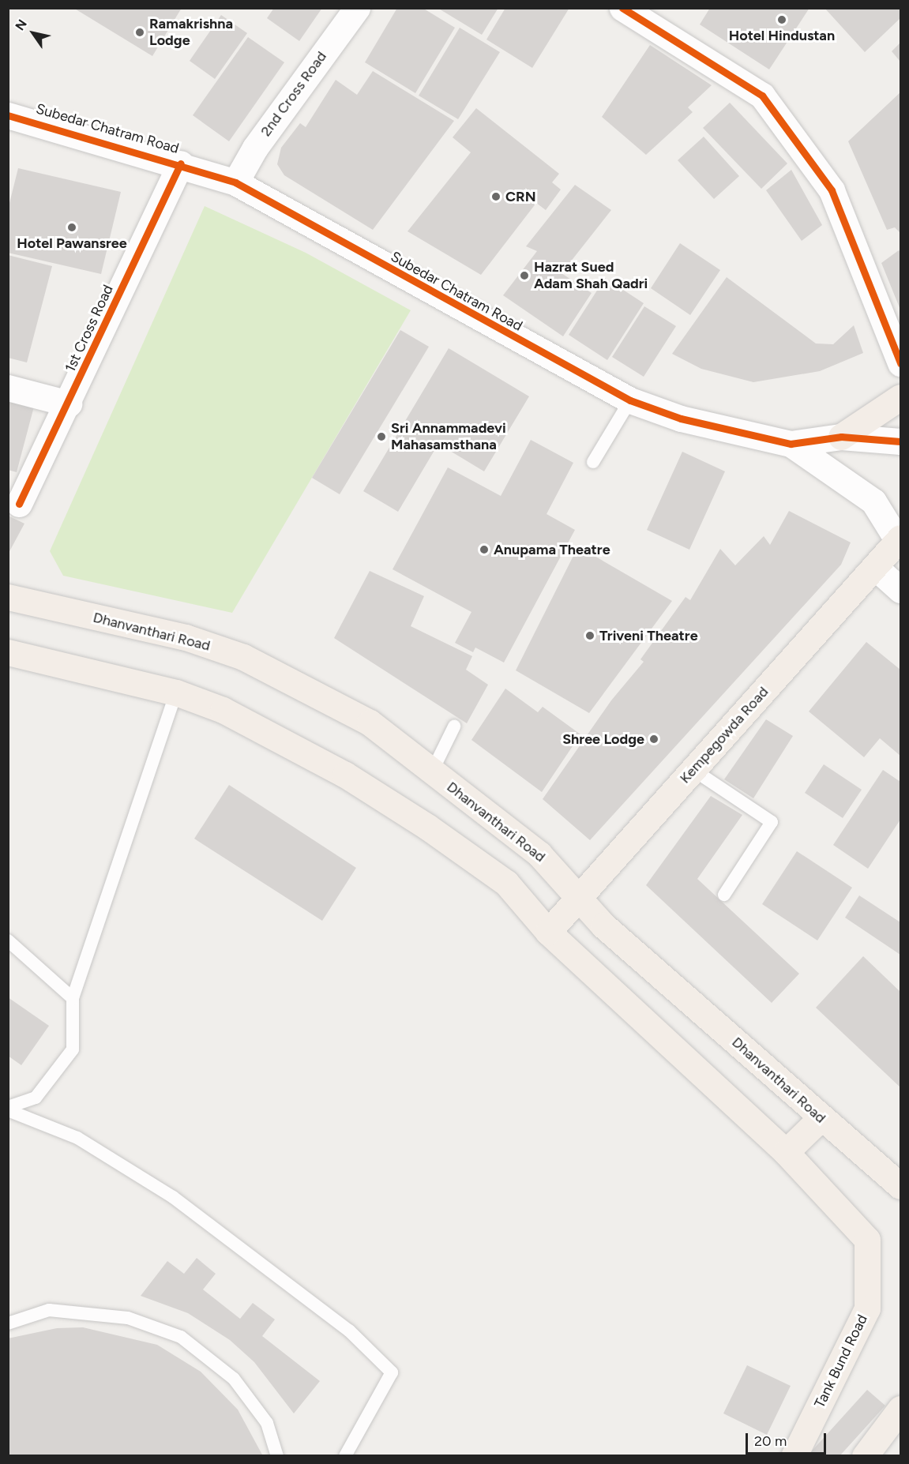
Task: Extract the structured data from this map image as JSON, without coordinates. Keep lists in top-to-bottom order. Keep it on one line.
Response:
{"streets":{"main road":["Dhanvanthari Road","Kempegowda Road","Tank Bund Road"],"street":["2nd Cross Road","Subedar Chatram Road","1st Cross Road"]},"crossings":[["2nd Cross Road","Subedar Chatram Road"],["Subedar Chatram Road","1st Cross Road"],["Dhanvanthari Road","Kempegowda Road"]],"places":["Hotel Hindustan","Ramakrishna Lodge","CRN","Hotel Pawansree","Hazrat Sued Adam Shah Qadri","Sri Annammadevi Mahasamsthana","Anupama Theatre","Triveni Theatre","Shree Lodge"],"scale_bar":"20 m","north":"top left"}
